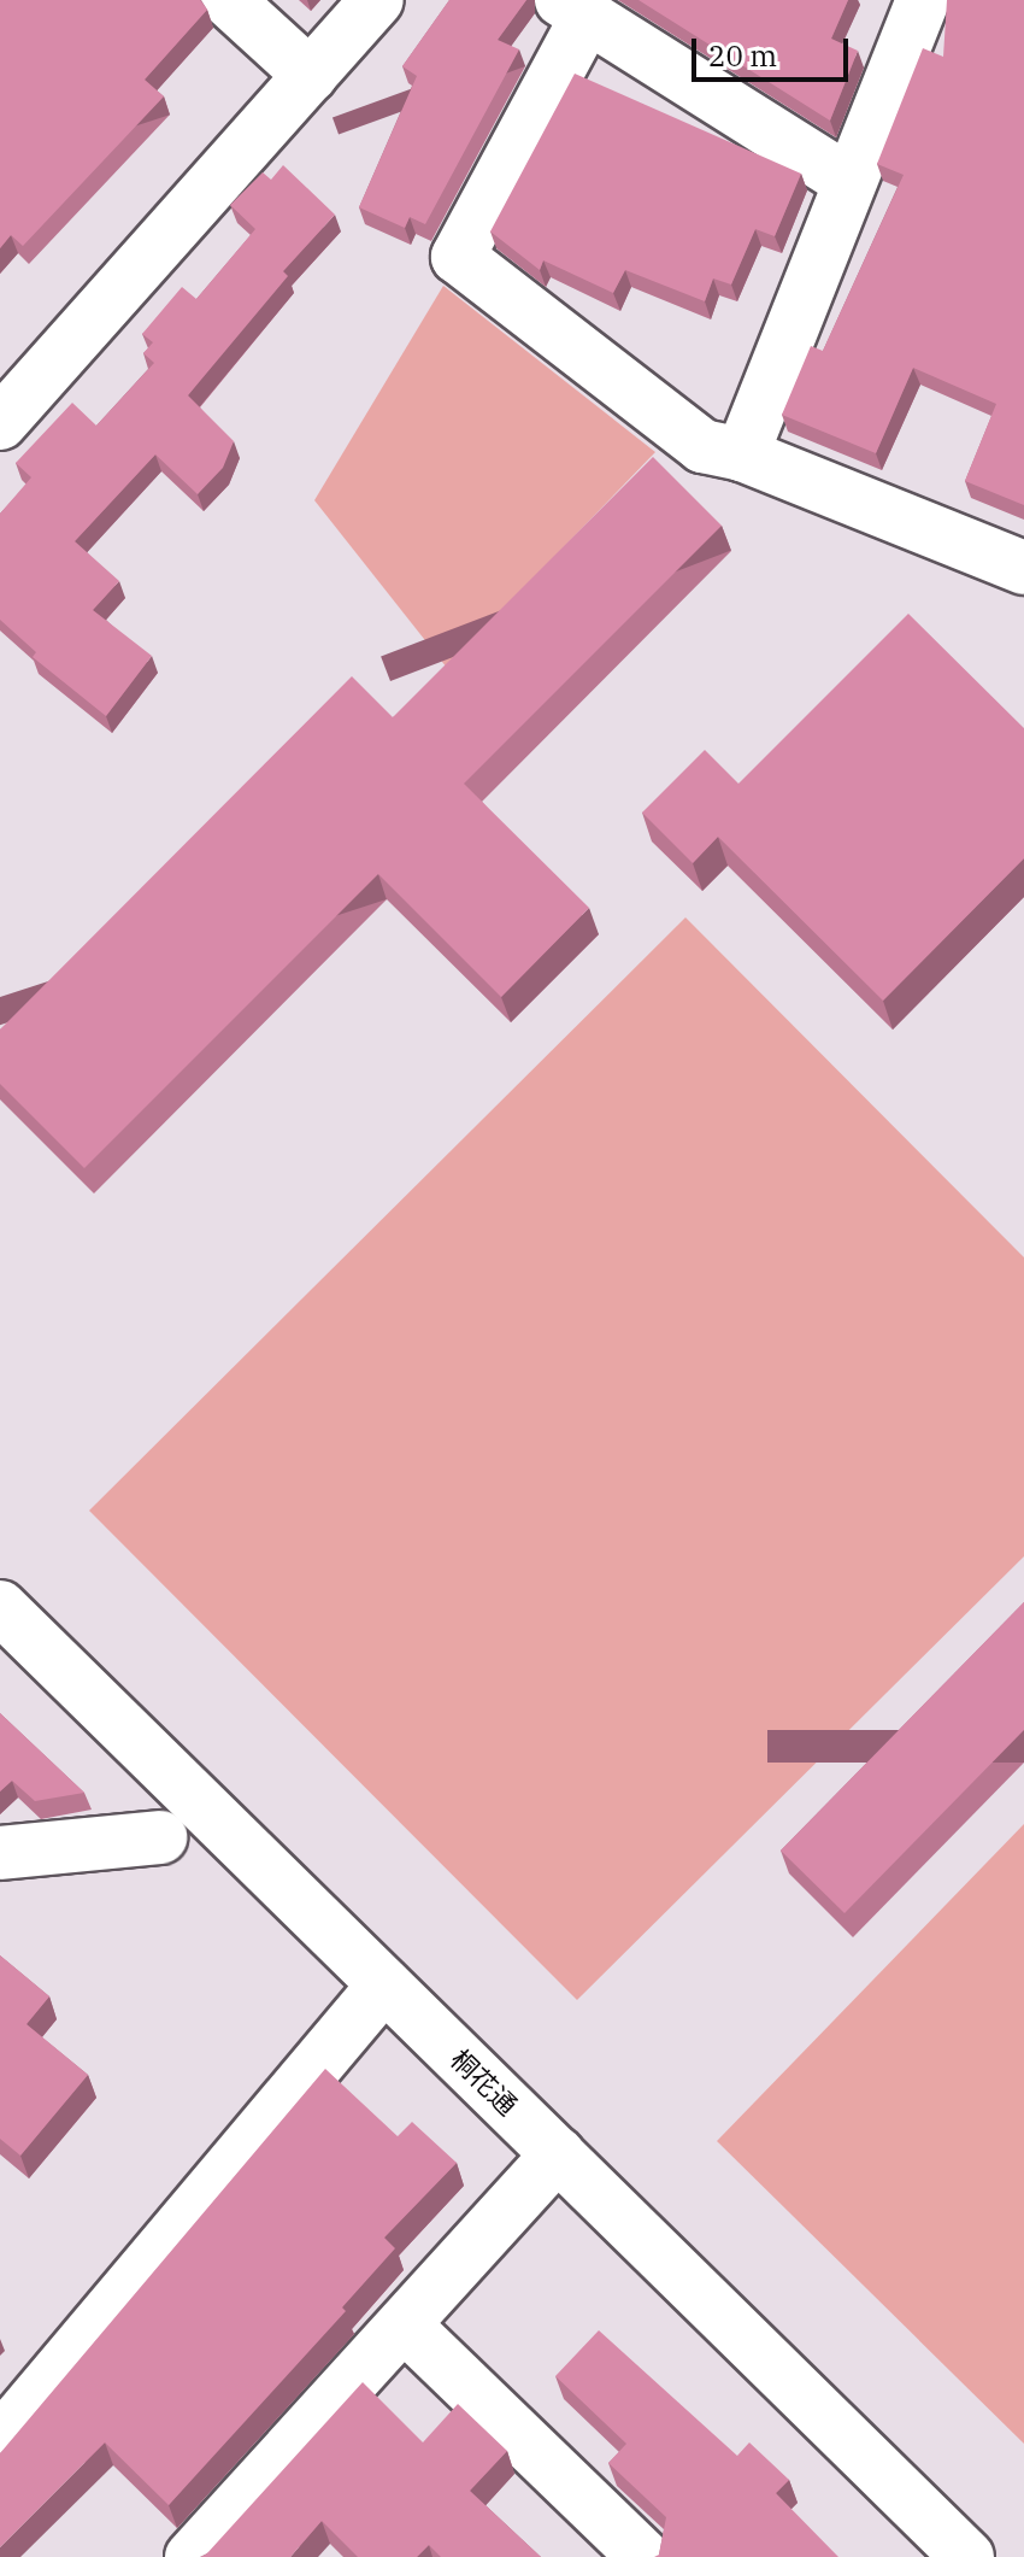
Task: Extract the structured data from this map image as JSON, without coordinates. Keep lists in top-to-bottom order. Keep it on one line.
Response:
{"streets":{"street":["桐花通"]},"scale_bar":"20 m"}
